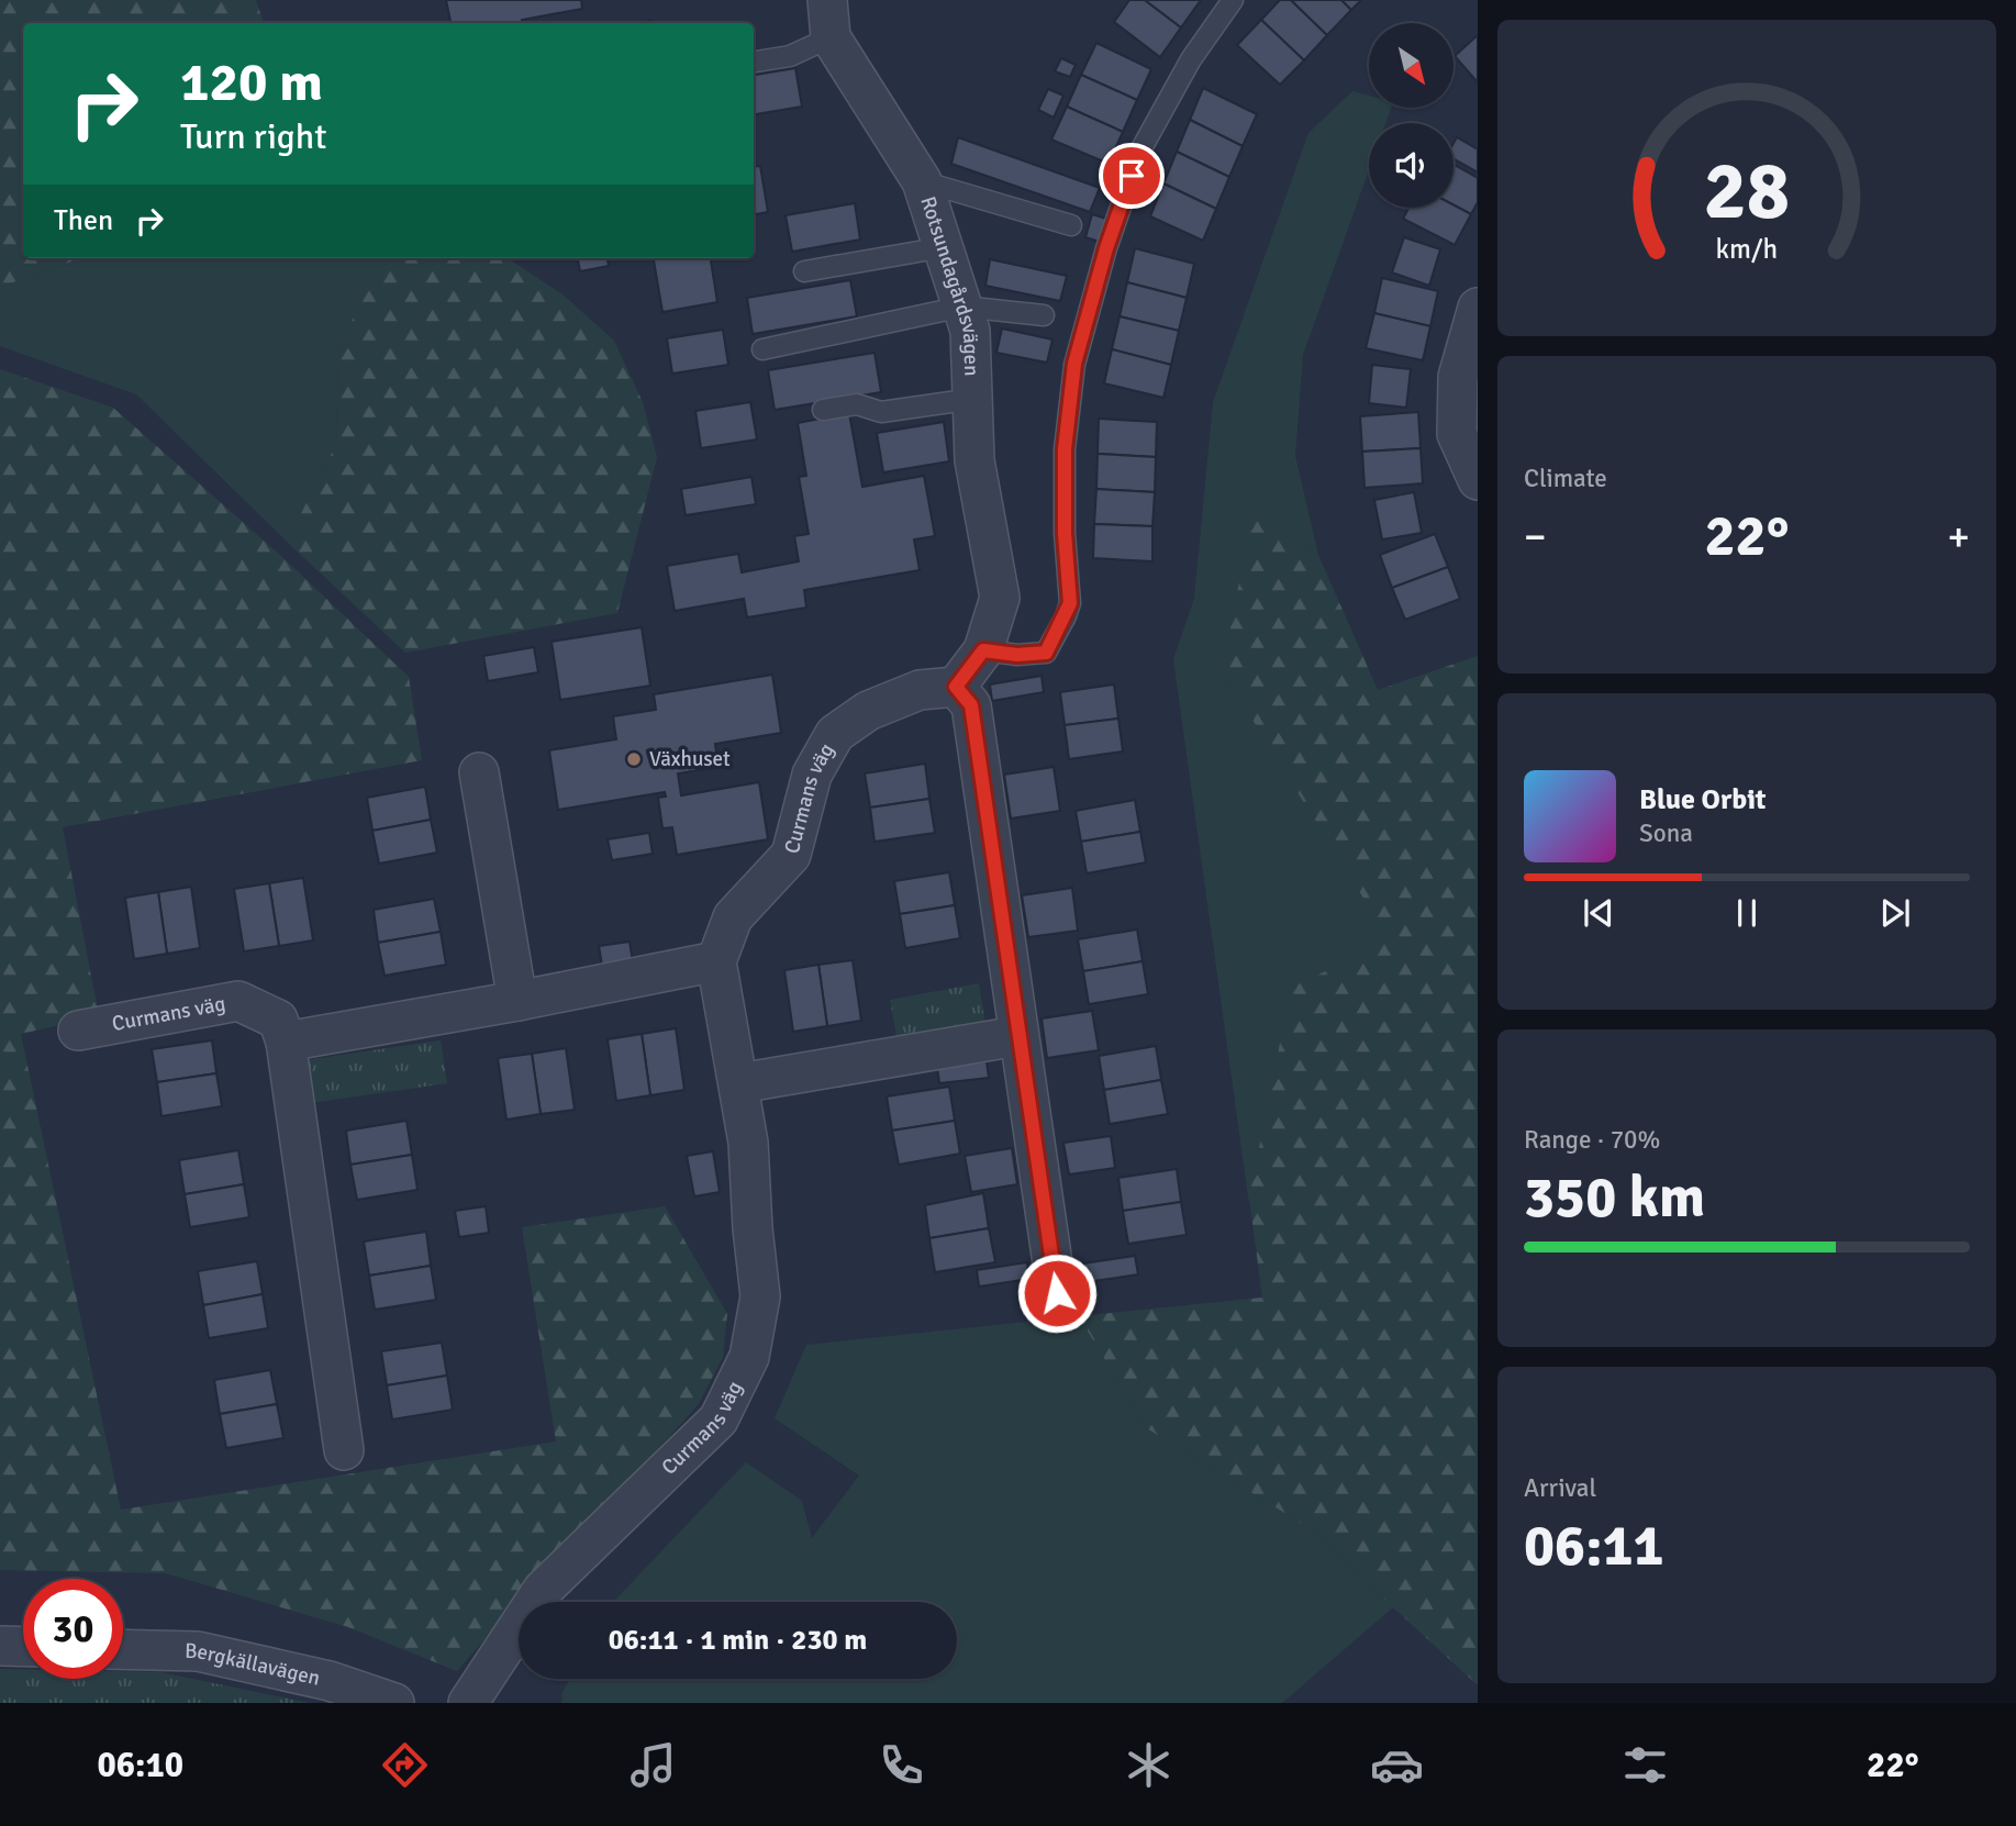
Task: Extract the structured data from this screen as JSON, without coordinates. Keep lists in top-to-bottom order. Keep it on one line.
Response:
{"streets":{"street":["Rotsundagårdsvägen","Curmans väg","Bergkällavägen"]},"places":["Växhuset"],"north":"bottom right","page":{"turn":["120 m","Turn right"],"then":"Then","tile":["Climate",["Range · 70%","350 km"],["Arrival","06:11"]],"heat":["−","22°","+"],"song":["Blue Orbit","Sona"],"limit":"30","trip":"06:11 · 1 min · 230 m","tabs":["06:10","22°"],"gauge":["28","km/h"]}}
